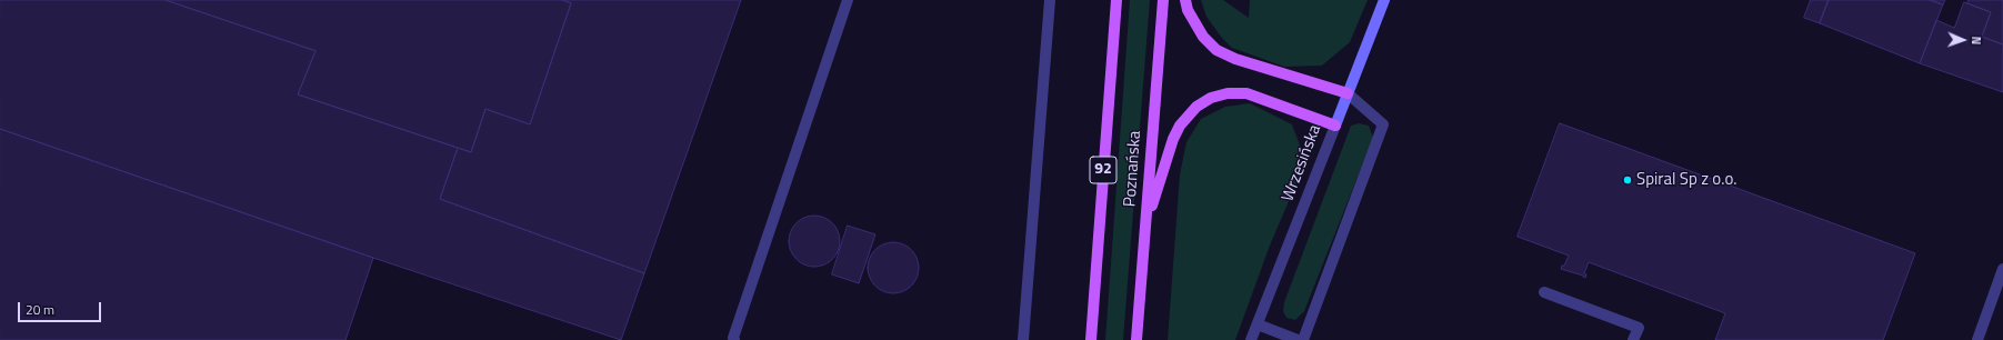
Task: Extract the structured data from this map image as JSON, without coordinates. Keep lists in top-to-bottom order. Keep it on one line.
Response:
{"streets":{"main road":["Poznańska","92"],"street":["Wrzesińska"]},"places":["Spiral Sp z o.o."],"scale_bar":"20 m","north":"right"}
